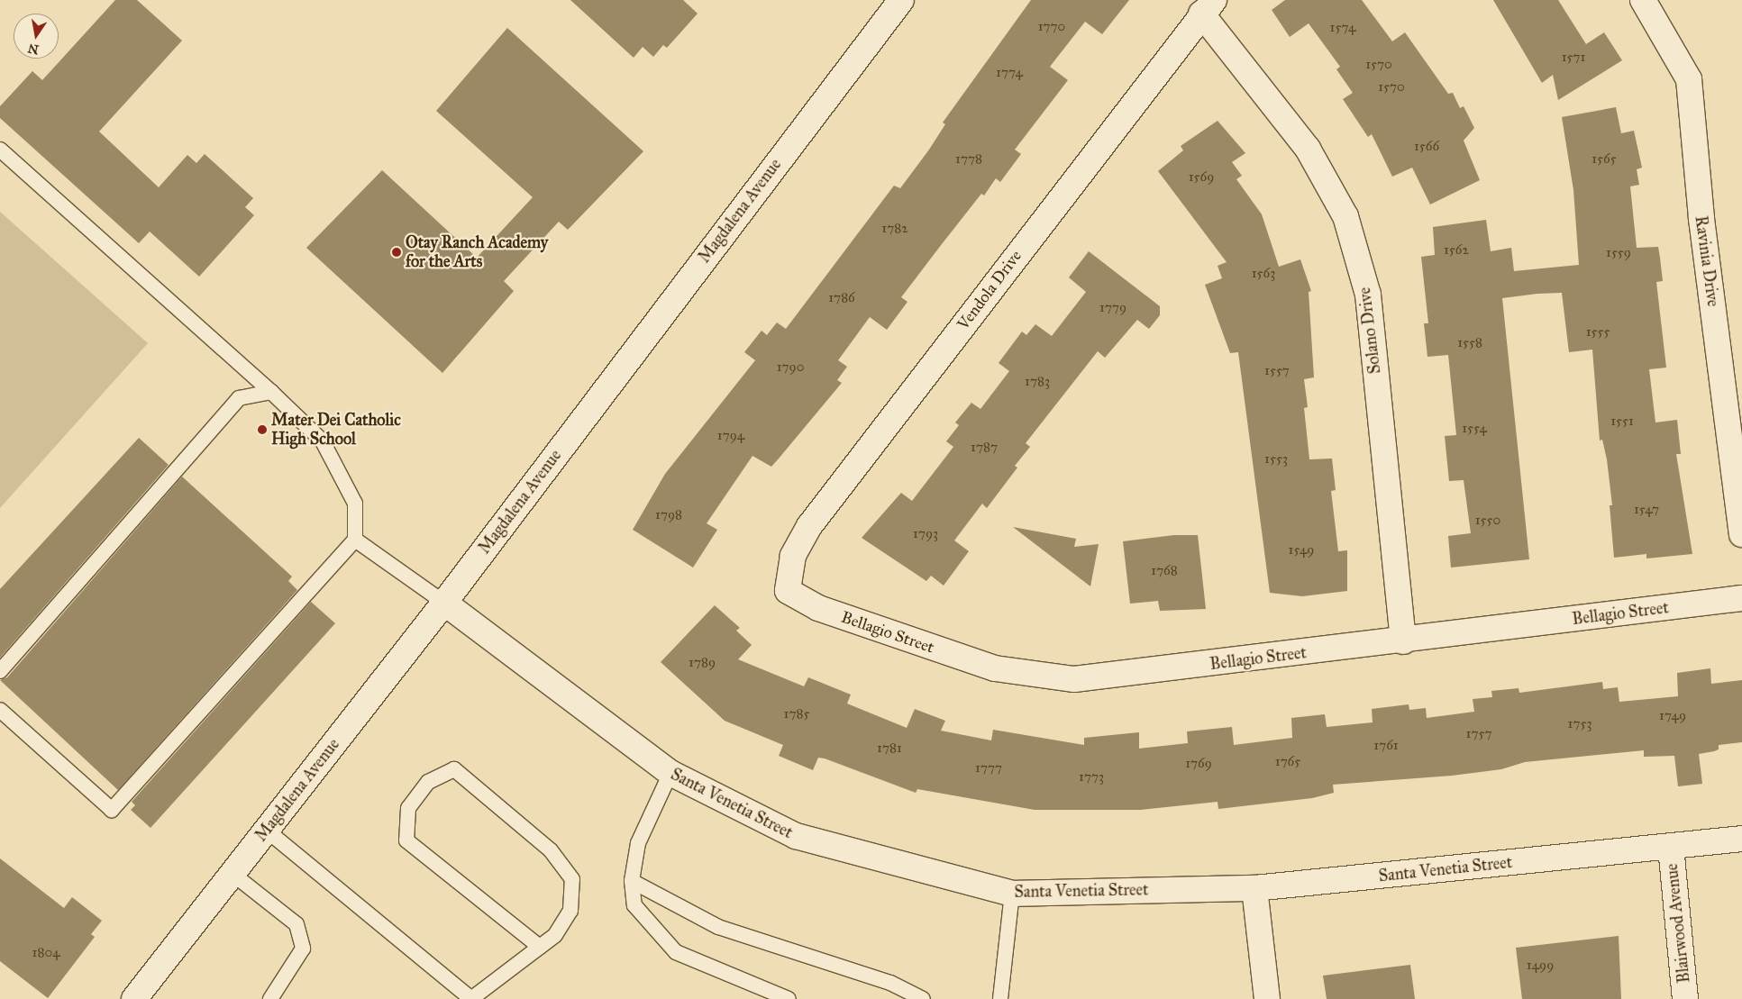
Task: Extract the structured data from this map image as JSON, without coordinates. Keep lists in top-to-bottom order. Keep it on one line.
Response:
{"streets":{"street":["Magdalena Avenue","Ravinia Drive","Vendola Drive","Solano Drive","Bellagio Street","Santa Venetia Street","Blairwood Avenue"]},"crossings":[["Magdalena Avenue","Santa Venetia Street"],["Vendola Drive","Solano Drive"],["Vendola Drive","Bellagio Street"],["Solano Drive","Bellagio Street"],["Santa Venetia Street","Blairwood Avenue"]],"places":["Otay Ranch Academy for the Arts","Mater Dei Catholic High School"],"house_numbers":["1770","1574","1571","1570","1774","1570","1566","1778","1565","1569","1782","1562","1559","1563","1786","1779","1555","1558","1790","1557","1783","1551","1554","1794","1787","1553","1547","1798","1550","1793","1549","1768","1789","1785","1749","1753","1757","1761","1781","1765","1769","1777","1773","1804","1499"],"north":"bottom"}
